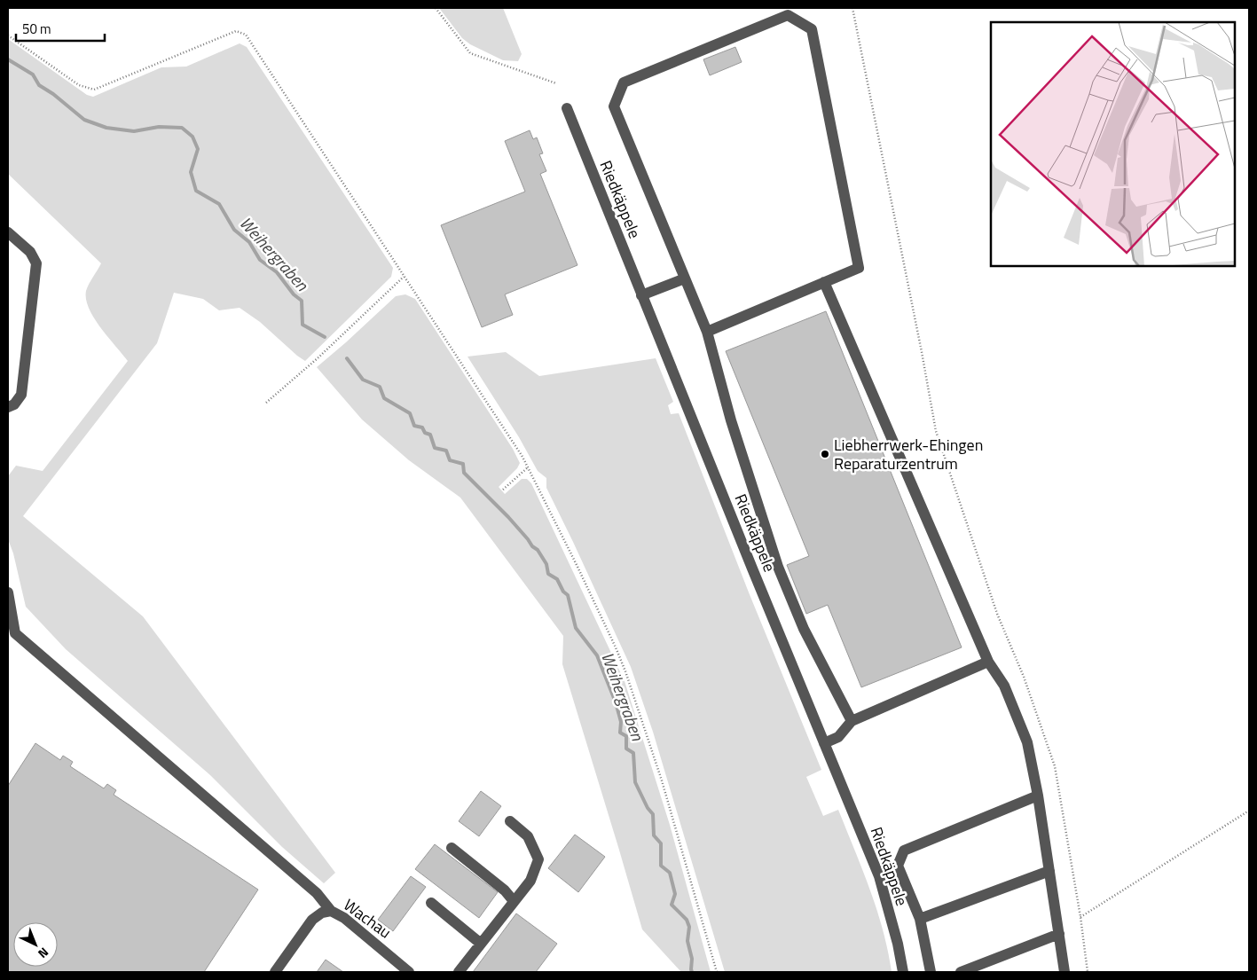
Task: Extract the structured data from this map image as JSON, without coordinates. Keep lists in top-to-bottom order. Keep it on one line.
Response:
{"streets":{"street":["Riedkäppele","Wachau"]},"water":["Weihergraben"],"places":["Liebherrwerk-Ehingen Reparaturzentrum"],"scale_bar":"50 m","north":"bottom right"}
